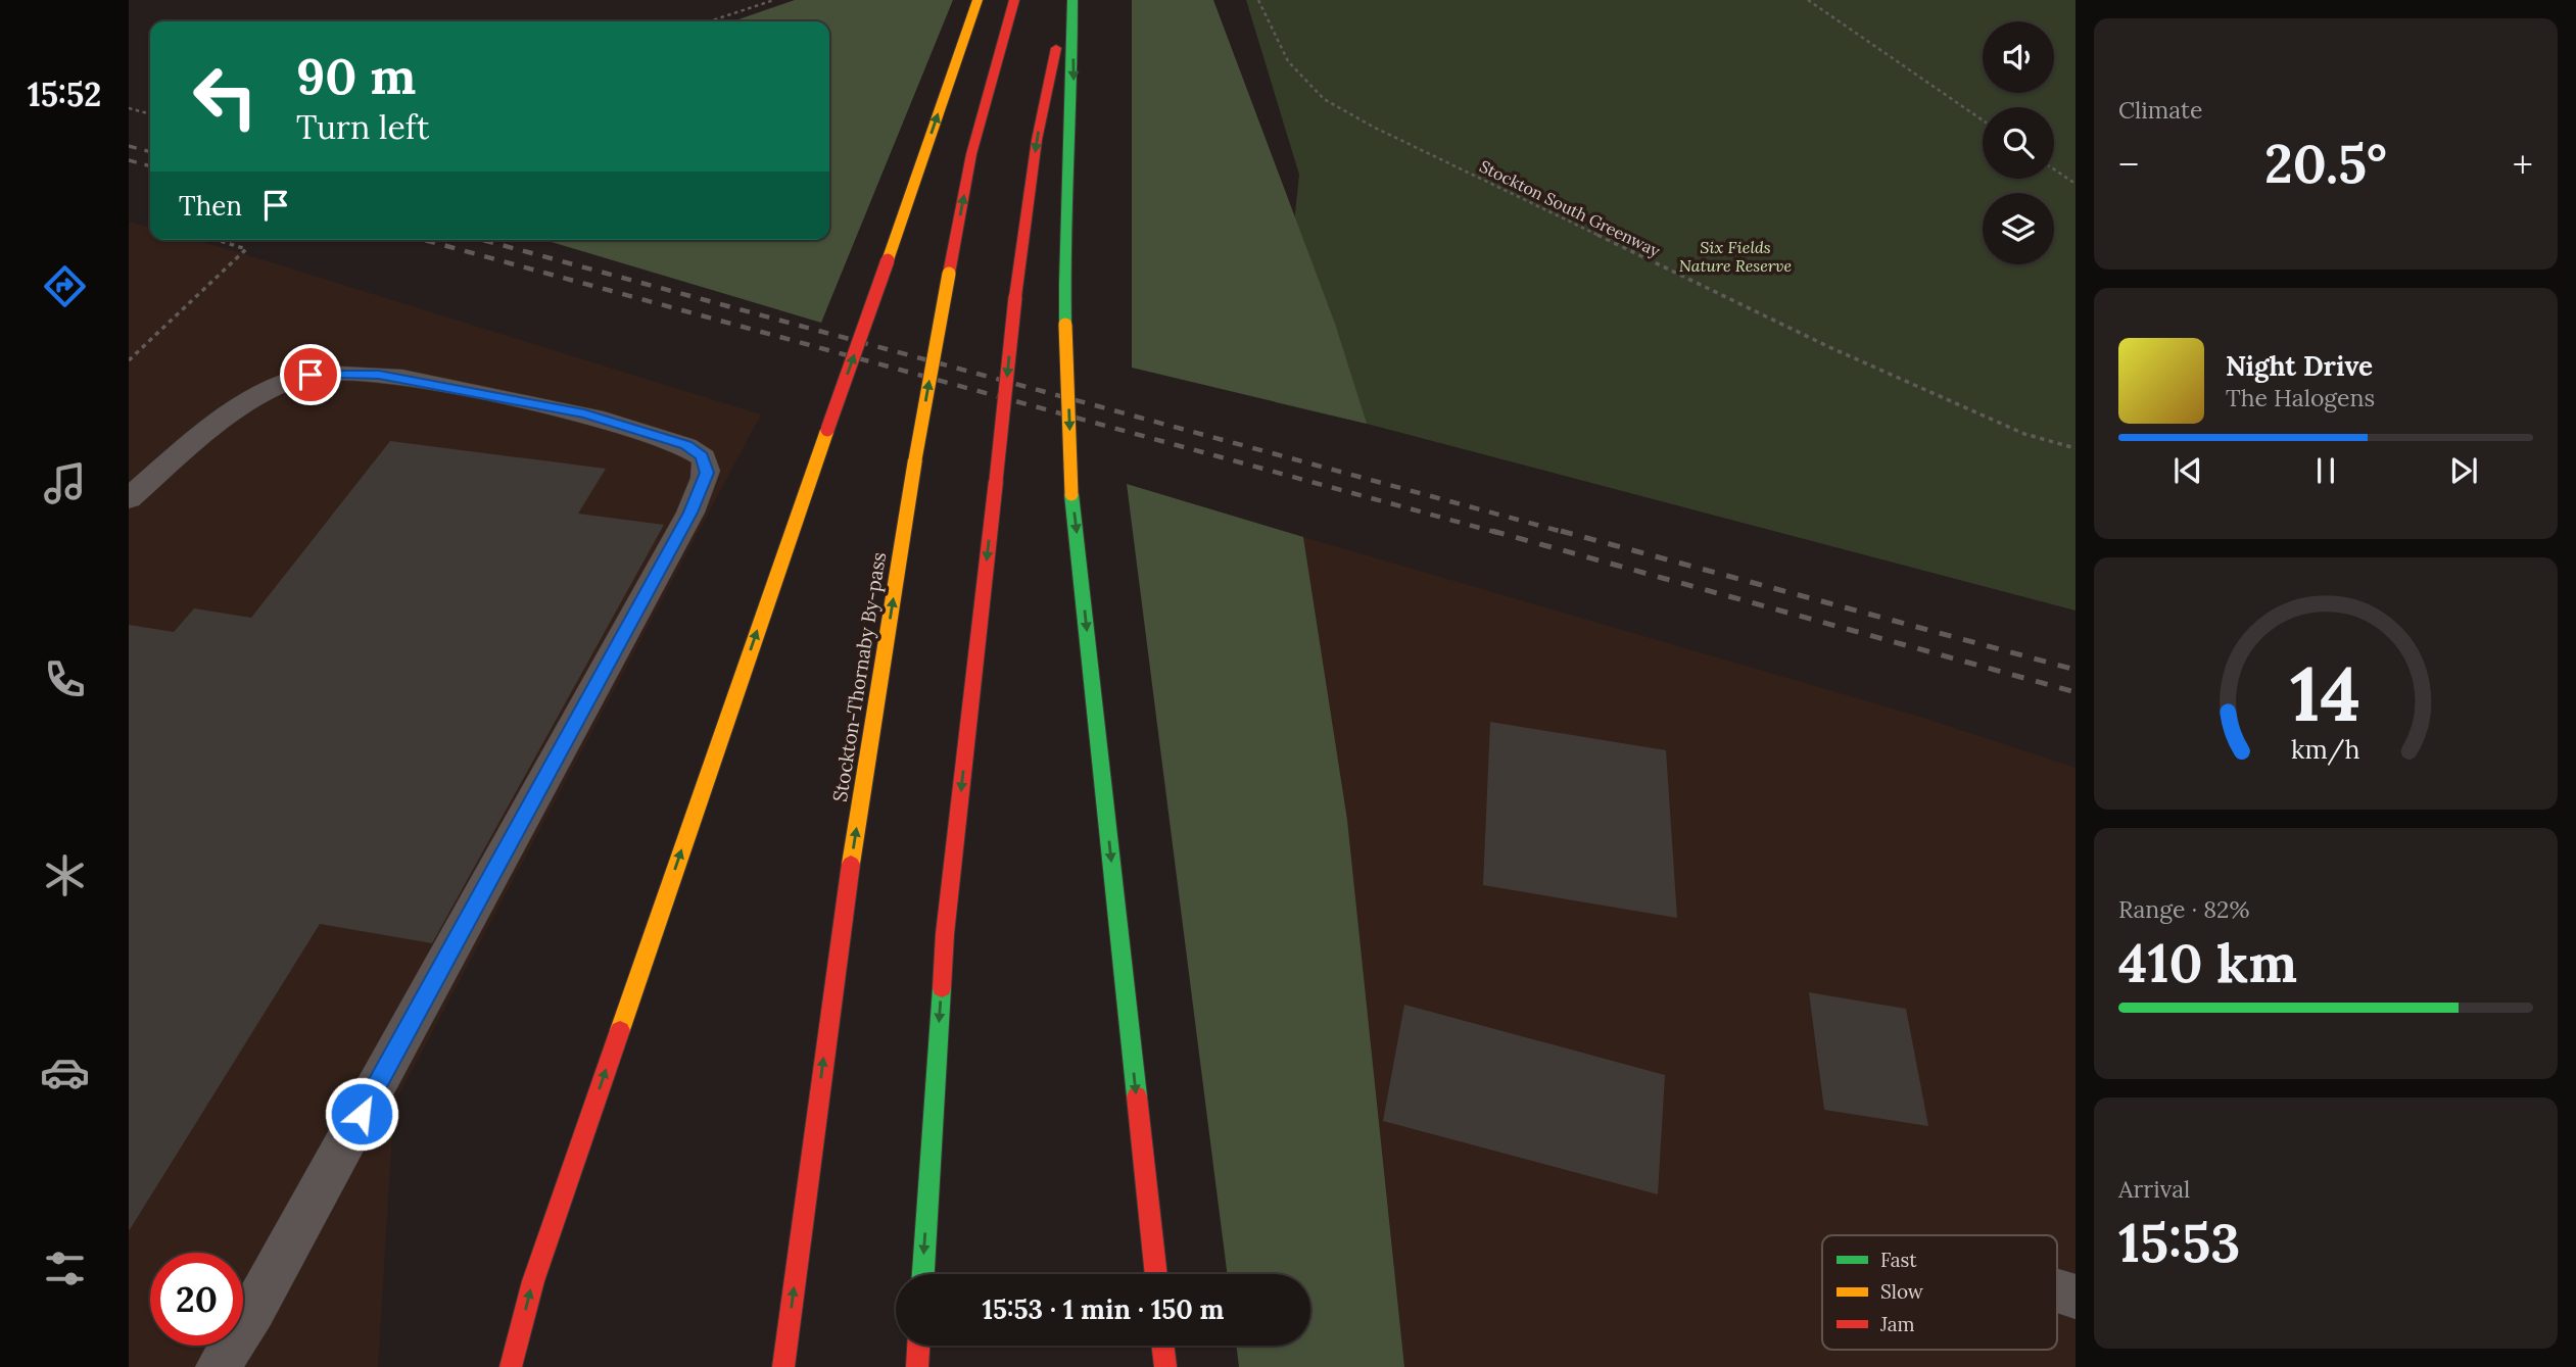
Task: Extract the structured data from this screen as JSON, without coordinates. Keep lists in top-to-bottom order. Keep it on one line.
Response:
{"streets":{"highway":["Stockton-Thornaby By-pass"],"path":["Stockton South Greenway"]},"parks":["Six Fields Nature Reserve"],"legend":["Fast","Slow","Jam"],"page":{"tabs":"15:52","tile":["Climate",["Range · 82%","410 km"],["Arrival","15:53"]],"turn":["90 m","Turn left"],"heat":["−","20.5°","+"],"then":"Then","song":["Night Drive","The Halogens"],"limit":"20","trip":"15:53 · 1 min · 150 m","gauge":["14","km/h"]}}
